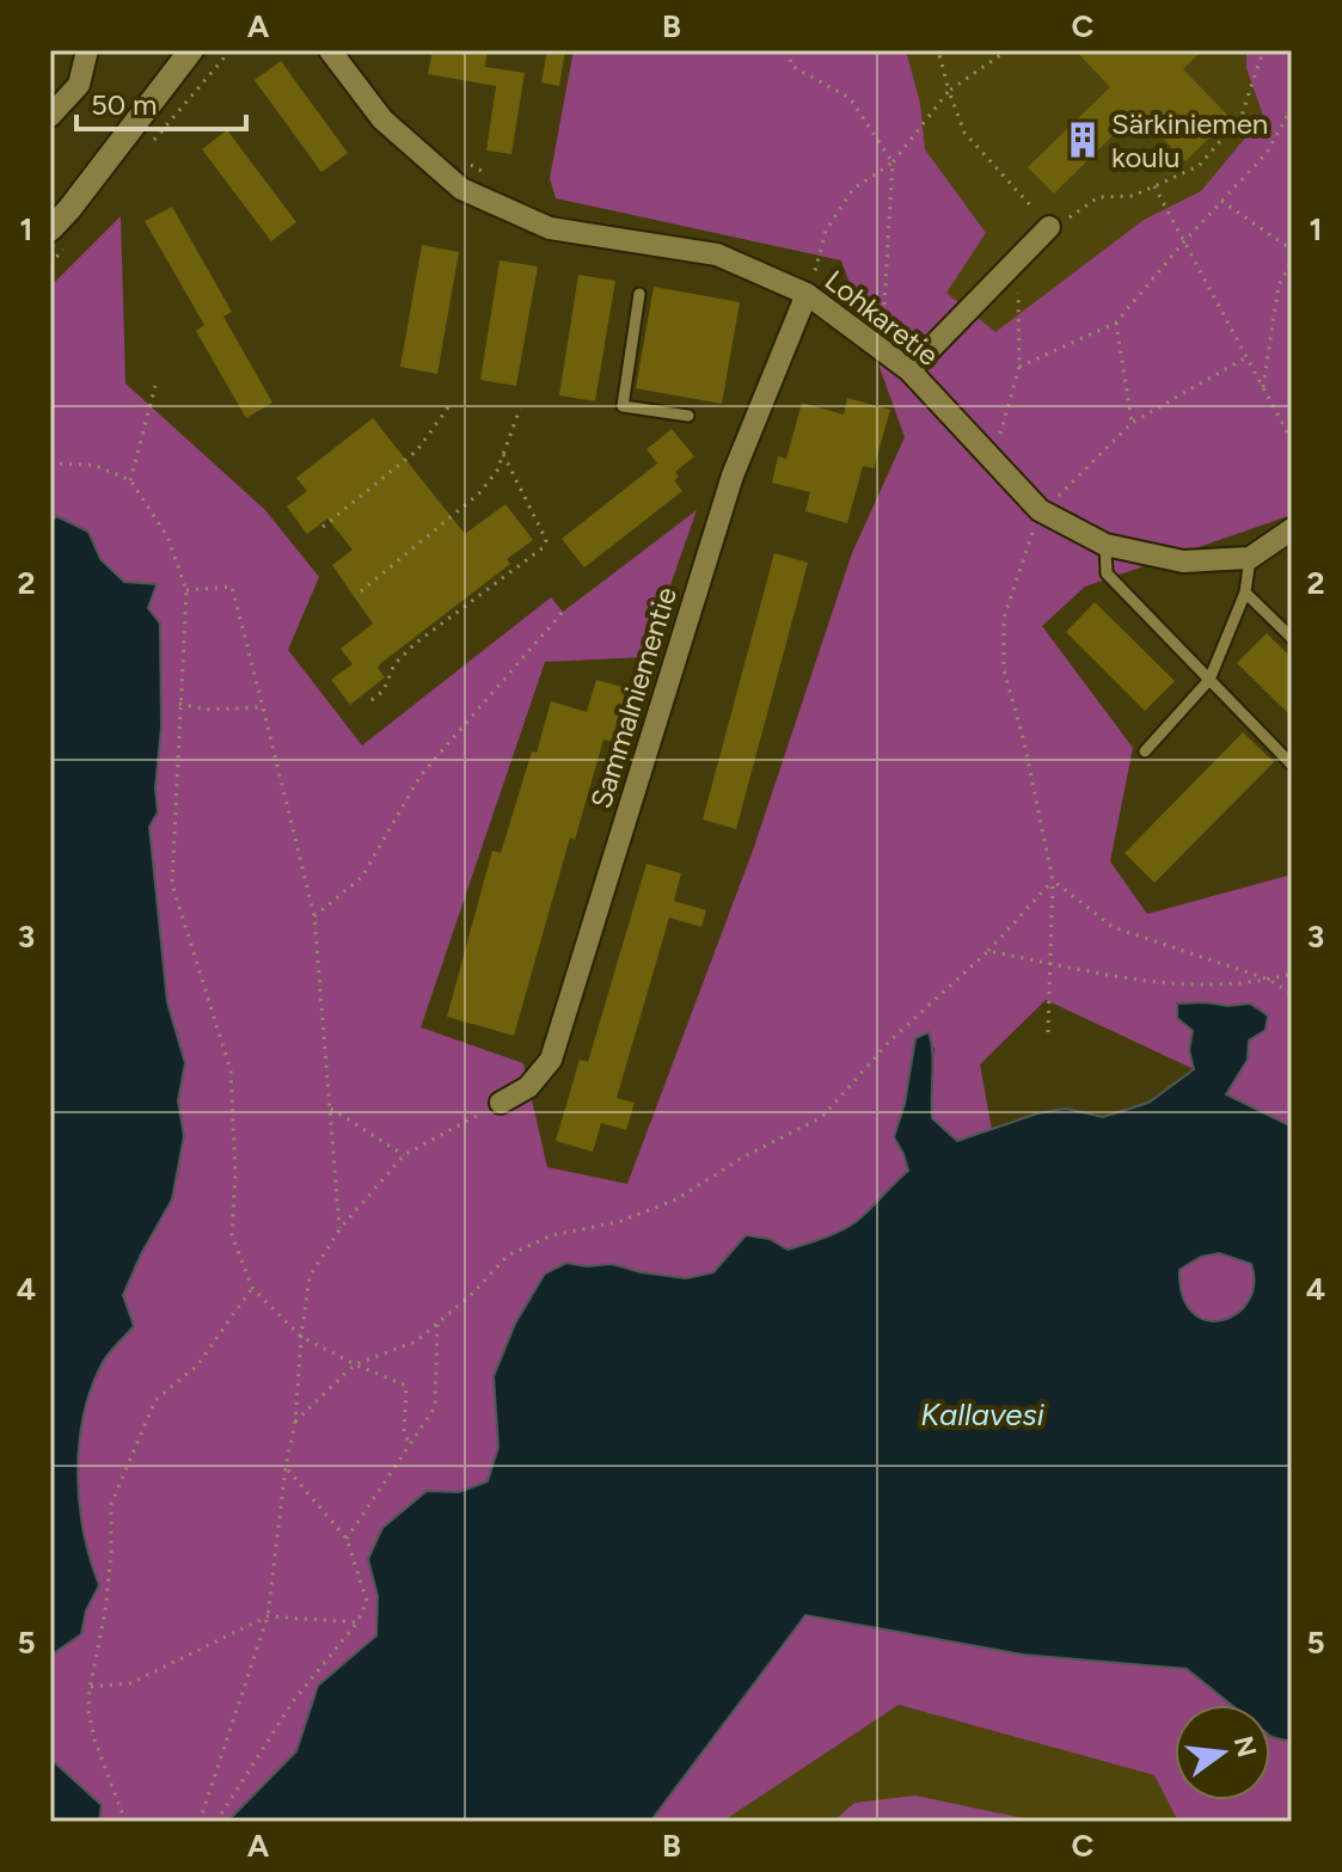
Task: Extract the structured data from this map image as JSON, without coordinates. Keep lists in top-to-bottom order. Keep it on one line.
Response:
{"streets":{"street":["Lohkaretie","Sammalniementie"]},"crossings":[["Lohkaretie","Sammalniementie"]],"water":["Kallavesi"],"places":{"building":["Särkiniemen koulu"]},"scale_bar":"50 m","north":"right","grid":{"columns":["A","B","C"],"rows":["1","2","3","4","5"]}}
